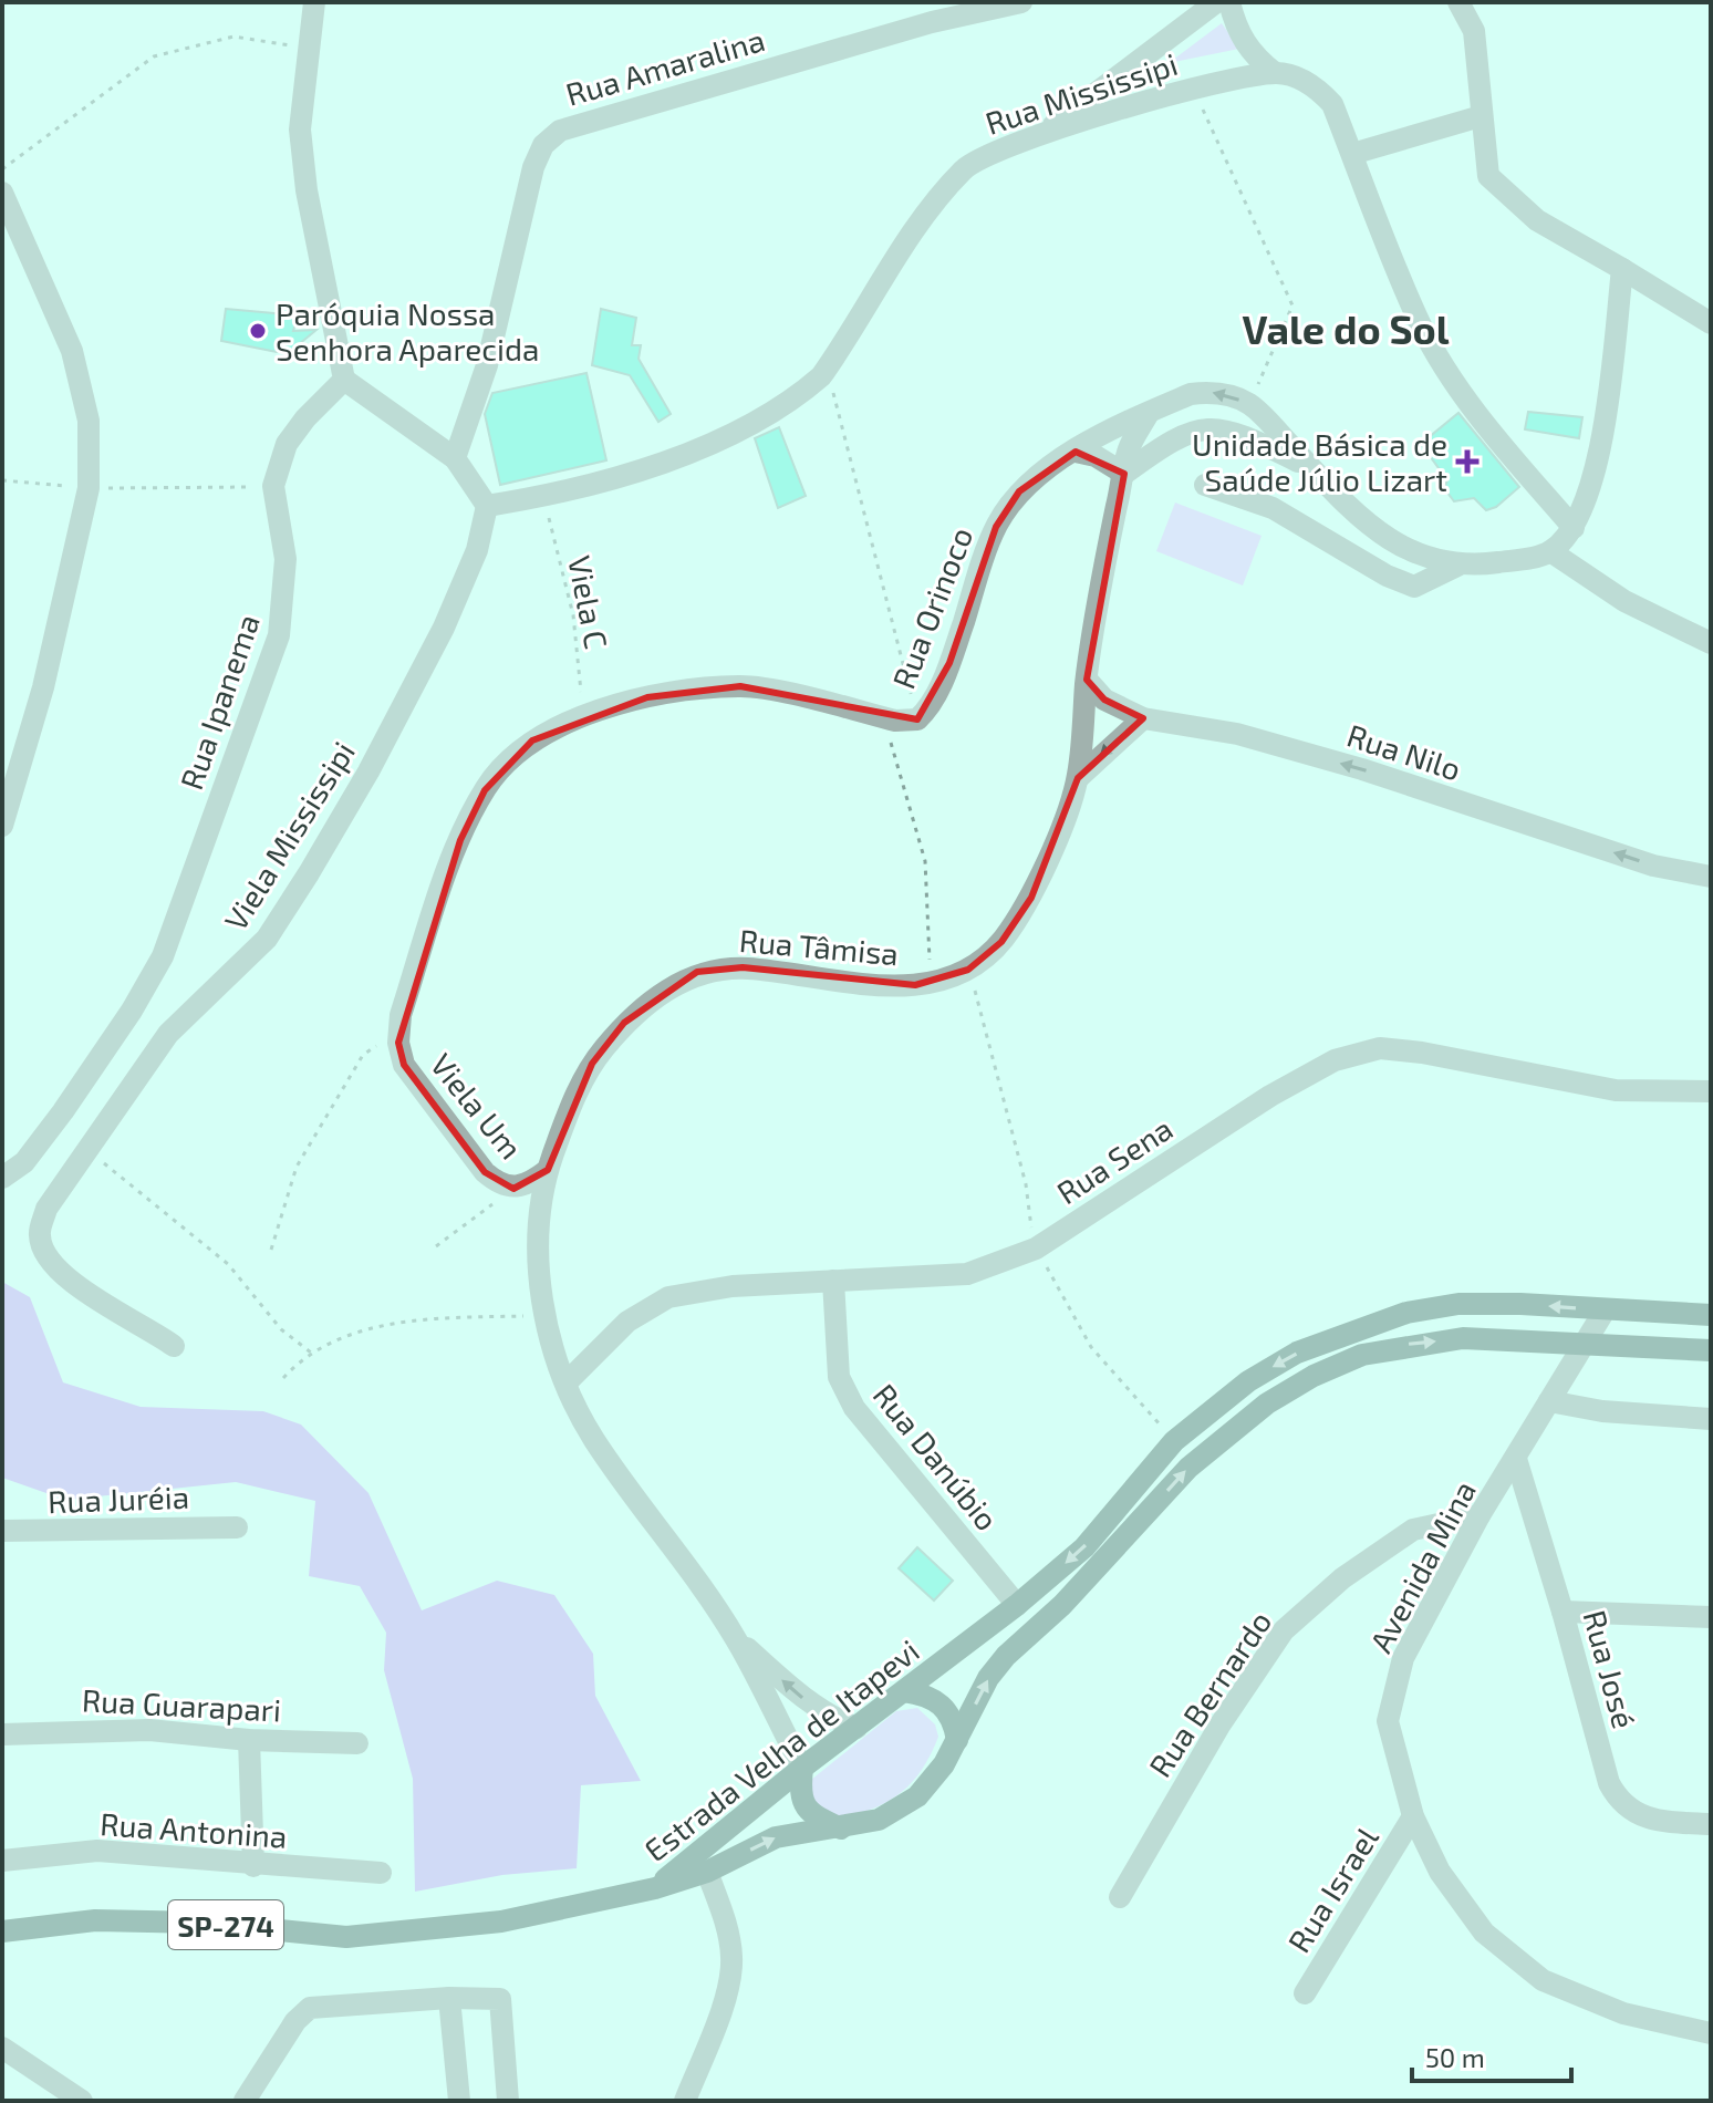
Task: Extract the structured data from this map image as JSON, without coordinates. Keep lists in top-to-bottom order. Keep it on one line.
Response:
{"streets":{"main road":["Estrada Velha de Itapevi","SP-274"],"street":["Rua Amaralina","Rua Mississipi","Rua Orinoco","Rua Ipanema","Rua Nilo","Viela Mississipi","Rua Tâmisa","Viela Um","Rua Sena","Rua Danúbio","Rua Juréia","Avenida Mina","Rua José","Rua Bernardo","Rua Guarapari","Rua Antonina","Rua Israel"],"path":["Viela C"]},"crossings":[["Rua Mississipi","Viela C"],["Rua Mississipi","Viela Mississipi"],["Viela C","Rua Orinoco"],["Rua Orinoco","Rua Tâmisa"],["Rua Orinoco","Viela Um"],["Rua Nilo","Rua Tâmisa"],["Rua Tâmisa","Viela Um"],["Rua Tâmisa","Rua Sena"],["Rua Tâmisa","Estrada Velha de Itapevi"],["Rua Sena","Rua Danúbio"],["Rua Danúbio","Estrada Velha de Itapevi"],["Avenida Mina","Rua José"],["Avenida Mina","Rua Bernardo"],["Avenida Mina","Estrada Velha de Itapevi"],["Avenida Mina","Rua Israel"],["Estrada Velha de Itapevi","SP-274"]],"one_way":["Rua Nilo"],"districts":["Vale do Sol"],"places":{"other":["Paróquia Nossa Senhora Aparecida"],"health":["Unidade Básica de Saúde Júlio Lizart"]},"scale_bar":"50 m"}
